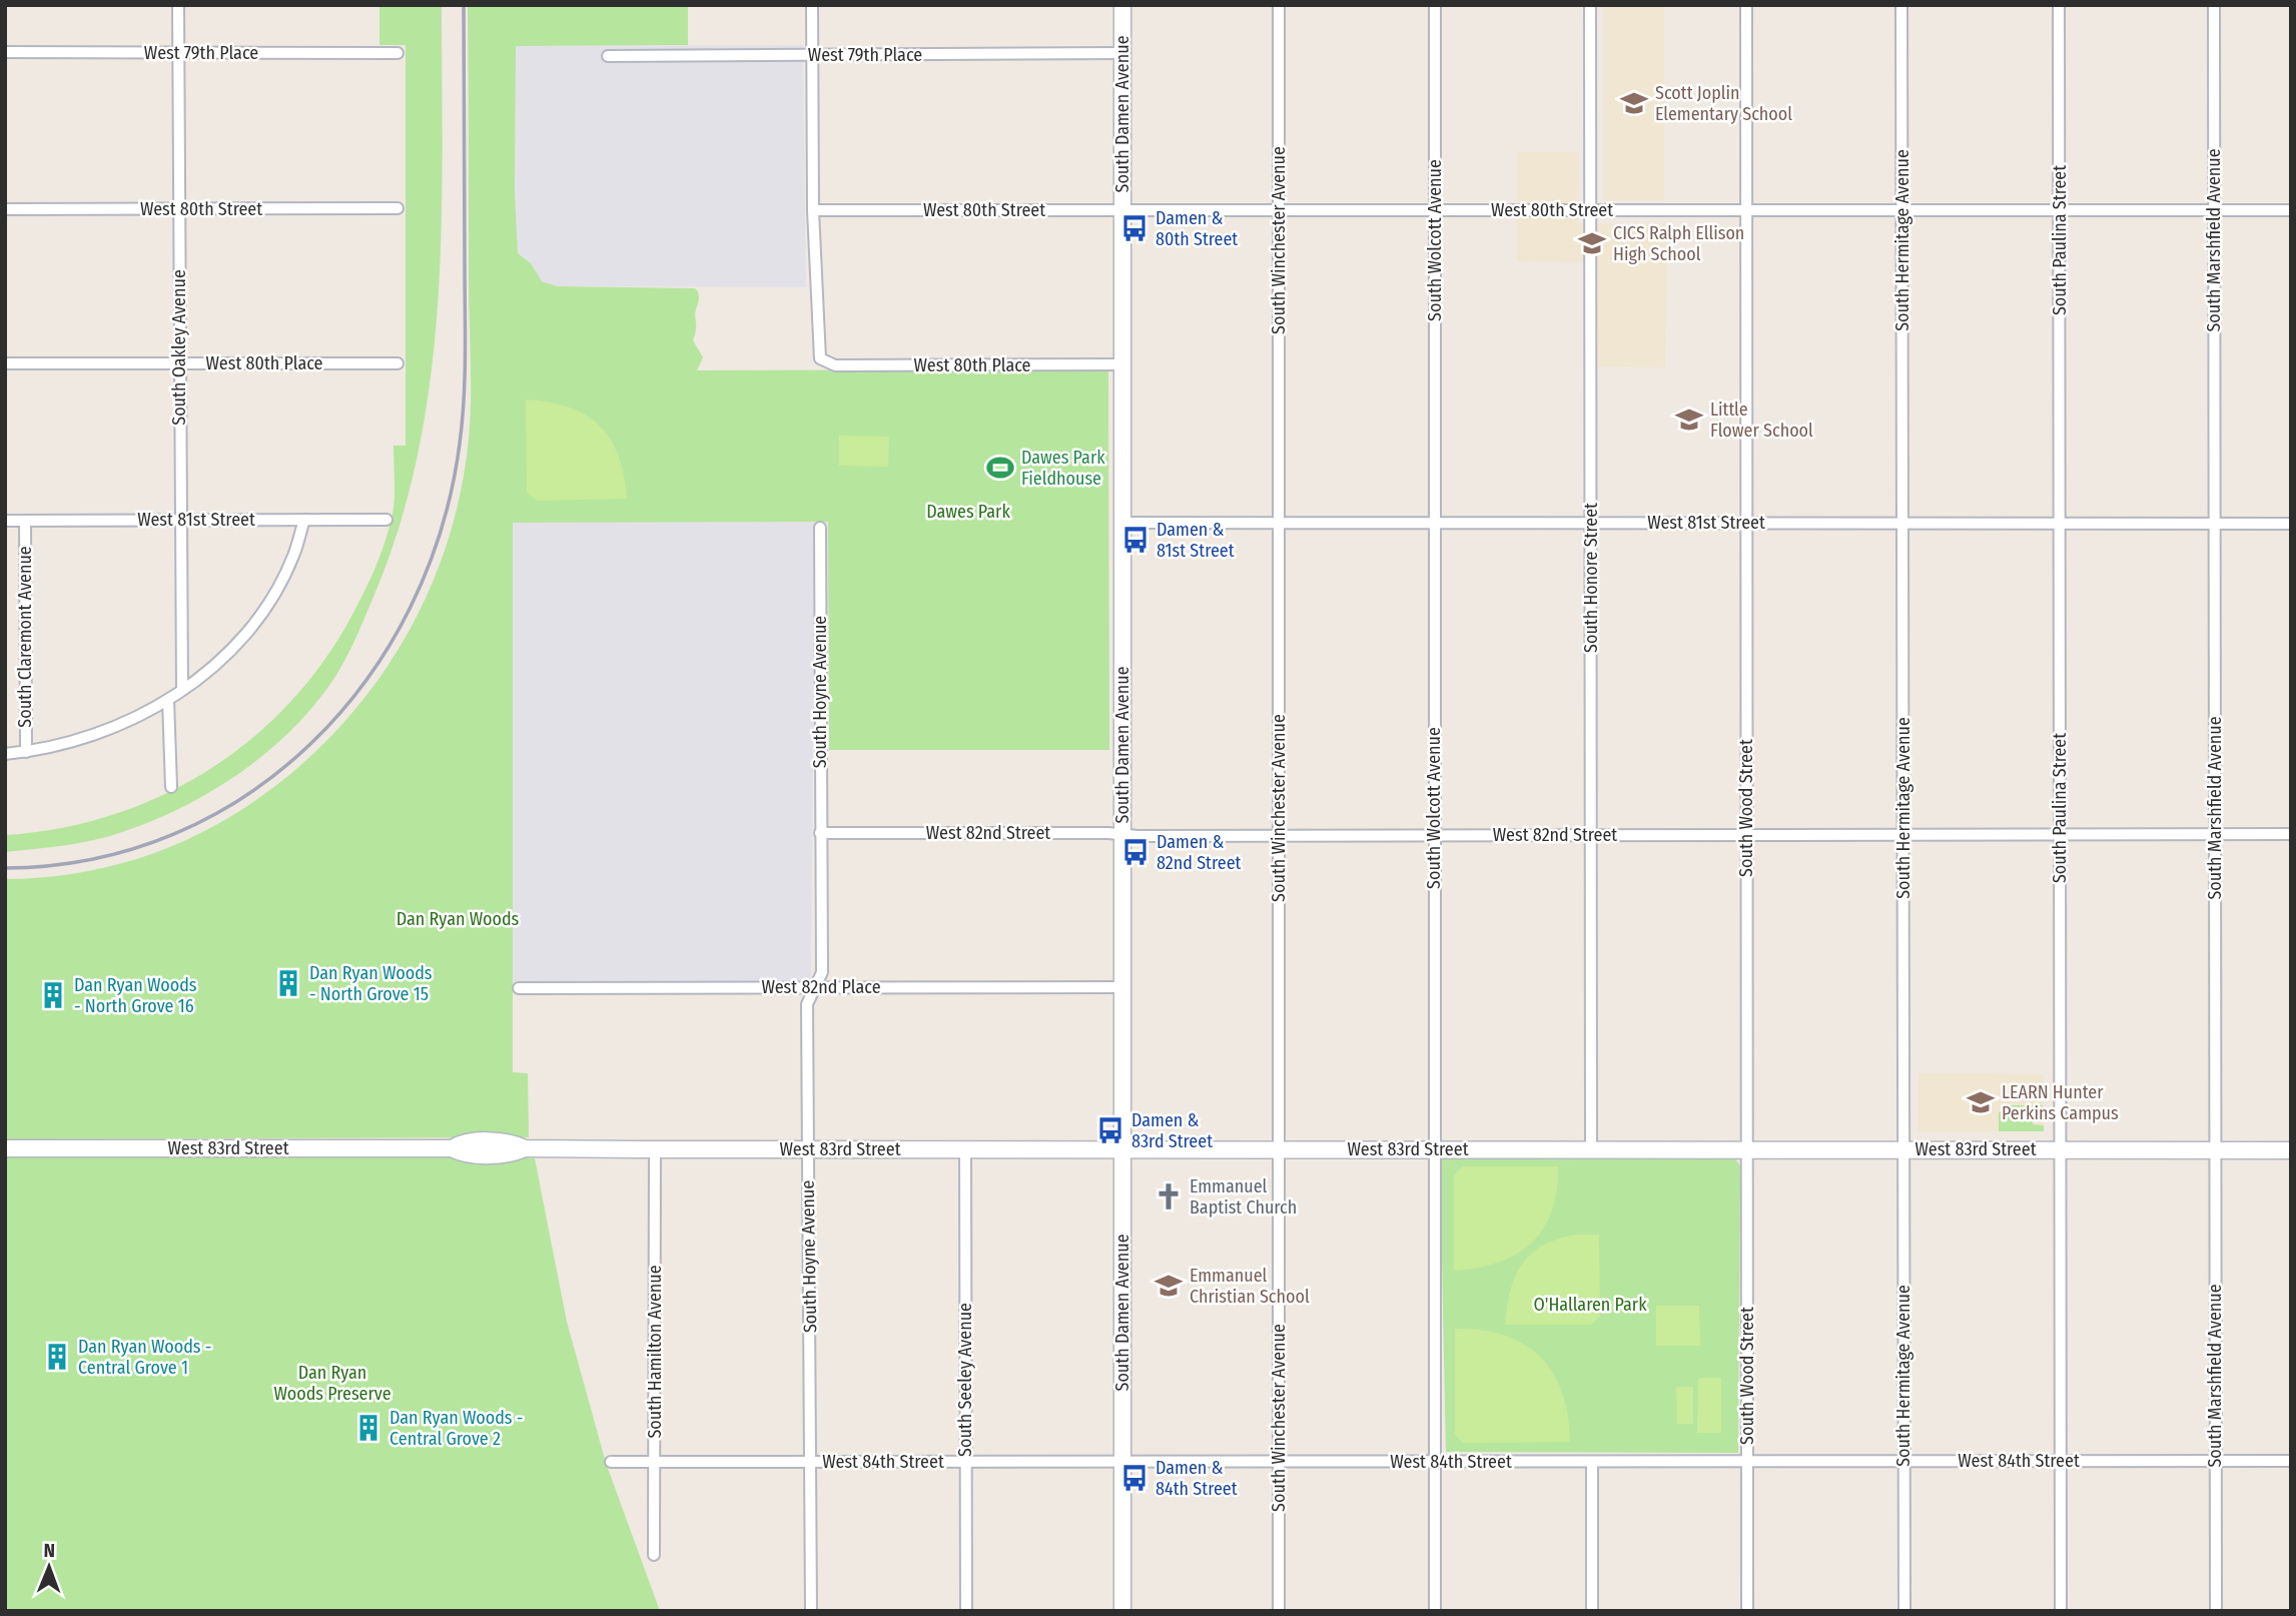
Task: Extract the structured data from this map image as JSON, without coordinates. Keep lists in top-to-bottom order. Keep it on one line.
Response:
{"streets":{"street":["West 79th Place","South Damen Avenue","West 80th Street","South Winchester Avenue","South Wolcott Avenue","South Hermitage Avenue","South Paulina Street","South Marshfield Avenue","South Oakley Avenue","West 80th Place","West 81st Street","South Honore Street","South Claremont Avenue","South Hoyne Avenue","South Wood Street","West 82nd Street","West 82nd Place","West 83rd Street","South Hamilton Avenue","South Seeley Avenue","West 84th Street"]},"crossings":[["West 79th Place","South Damen Avenue"],["West 79th Place","South Oakley Avenue"],["South Damen Avenue","West 80th Street"],["South Damen Avenue","West 80th Place"],["South Damen Avenue","West 81st Street"],["South Damen Avenue","West 82nd Street"],["South Damen Avenue","West 82nd Place"],["South Damen Avenue","West 83rd Street"],["South Damen Avenue","West 84th Street"],["West 80th Street","South Winchester Avenue"],["West 80th Street","South Wolcott Avenue"],["West 80th Street","South Hermitage Avenue"],["West 80th Street","South Paulina Street"],["West 80th Street","South Marshfield Avenue"],["West 80th Street","South Oakley Avenue"],["West 80th Street","West 80th Place"],["West 80th Street","South Honore Street"],["West 80th Street","South Wood Street"],["South Winchester Avenue","West 81st Street"],["South Winchester Avenue","West 82nd Street"],["South Winchester Avenue","West 83rd Street"],["South Winchester Avenue","West 84th Street"],["South Wolcott Avenue","West 81st Street"],["South Wolcott Avenue","West 82nd Street"],["South Wolcott Avenue","West 83rd Street"],["South Wolcott Avenue","West 84th Street"],["South Hermitage Avenue","West 81st Street"],["South Hermitage Avenue","West 82nd Street"],["South Hermitage Avenue","West 83rd Street"],["South Hermitage Avenue","West 84th Street"],["South Paulina Street","West 81st Street"],["South Paulina Street","West 82nd Street"],["South Paulina Street","West 83rd Street"],["South Paulina Street","West 84th Street"],["South Marshfield Avenue","West 81st Street"],["South Marshfield Avenue","West 82nd Street"],["South Marshfield Avenue","West 83rd Street"],["South Marshfield Avenue","West 84th Street"],["South Oakley Avenue","West 80th Place"],["South Oakley Avenue","West 81st Street"],["West 81st Street","South Honore Street"],["West 81st Street","South Claremont Avenue"],["West 81st Street","South Wood Street"],["South Honore Street","West 82nd Street"],["South Honore Street","West 83rd Street"],["South Hoyne Avenue","West 82nd Street"],["South Hoyne Avenue","West 82nd Place"],["South Hoyne Avenue","West 83rd Street"],["South Hoyne Avenue","West 84th Street"],["South Wood Street","West 82nd Street"],["South Wood Street","West 83rd Street"],["South Wood Street","West 84th Street"],["West 83rd Street","South Hamilton Avenue"],["West 83rd Street","South Seeley Avenue"],["South Hamilton Avenue","West 84th Street"],["South Seeley Avenue","West 84th Street"]],"parks":["Dawes Park","Dan Ryan Woods","O'Hallaren Park","Dan Ryan Woods Preserve"],"places":{"school or university":["Scott Joplin Elementary School","CICS Ralph Ellison High School","Little Flower School","LEARN Hunter Perkins Campus","Emmanuel Christian School"],"bus stop":["Damen & 80th Street","Damen & 81st Street","Damen & 82nd Street","Damen & 83rd Street","Damen & 84th Street"],"sports":["Dawes Park Fieldhouse"],"building":["Dan Ryan Woods - North Grove 15","Dan Ryan Woods - North Grove 16","Dan Ryan Woods - Central Grove 1","Dan Ryan Woods - Central Grove 2"],"church":["Emmanuel Baptist Church"]},"north":"top"}
